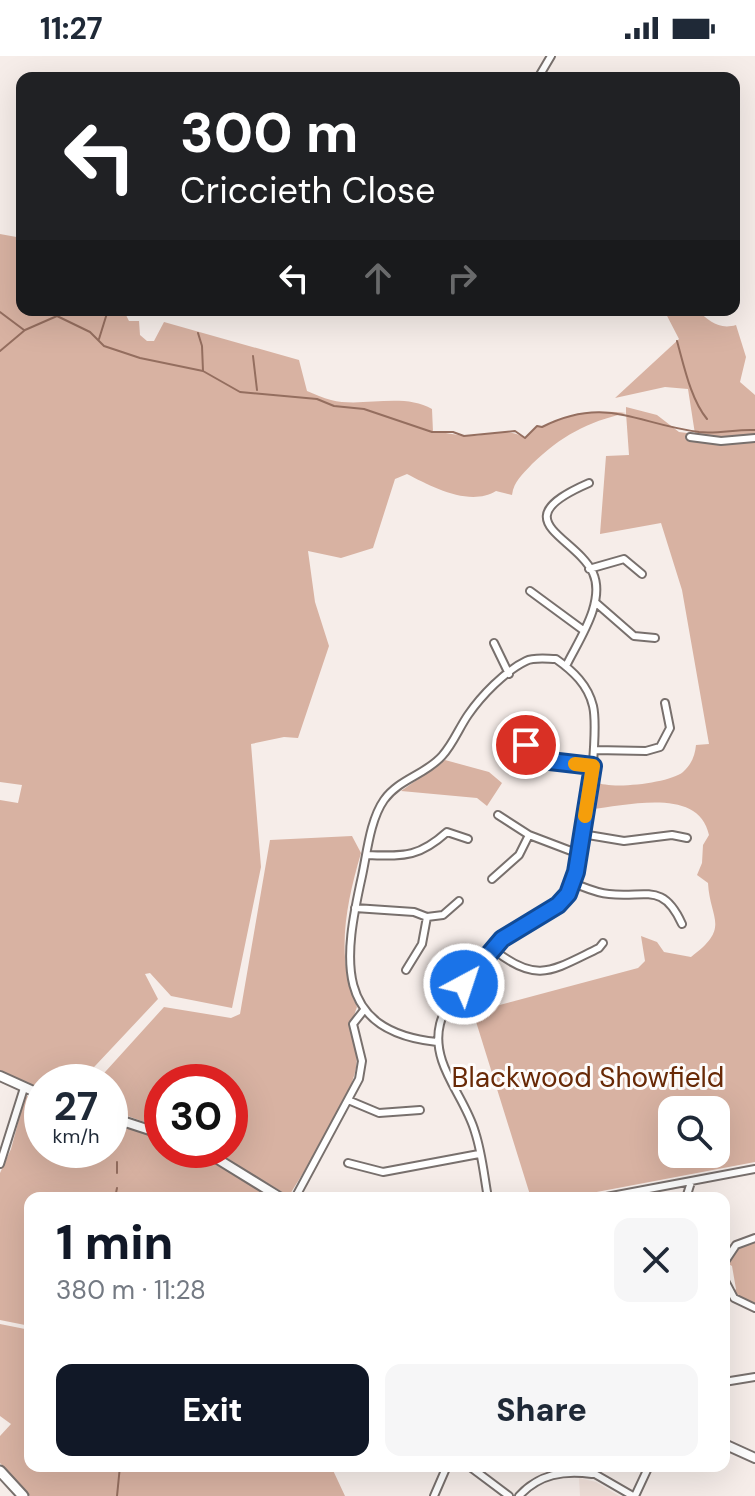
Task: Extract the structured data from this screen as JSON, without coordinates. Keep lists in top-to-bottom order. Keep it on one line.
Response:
{"parks":["Blackwood Showfield"],"page":{"status":"11:27","turn":["300 m","Criccieth Close"],"speed":"27 km/h","limit":"30","heading":["1 min","380 m · 11:28"],"buttons":["Exit","Share"]}}
